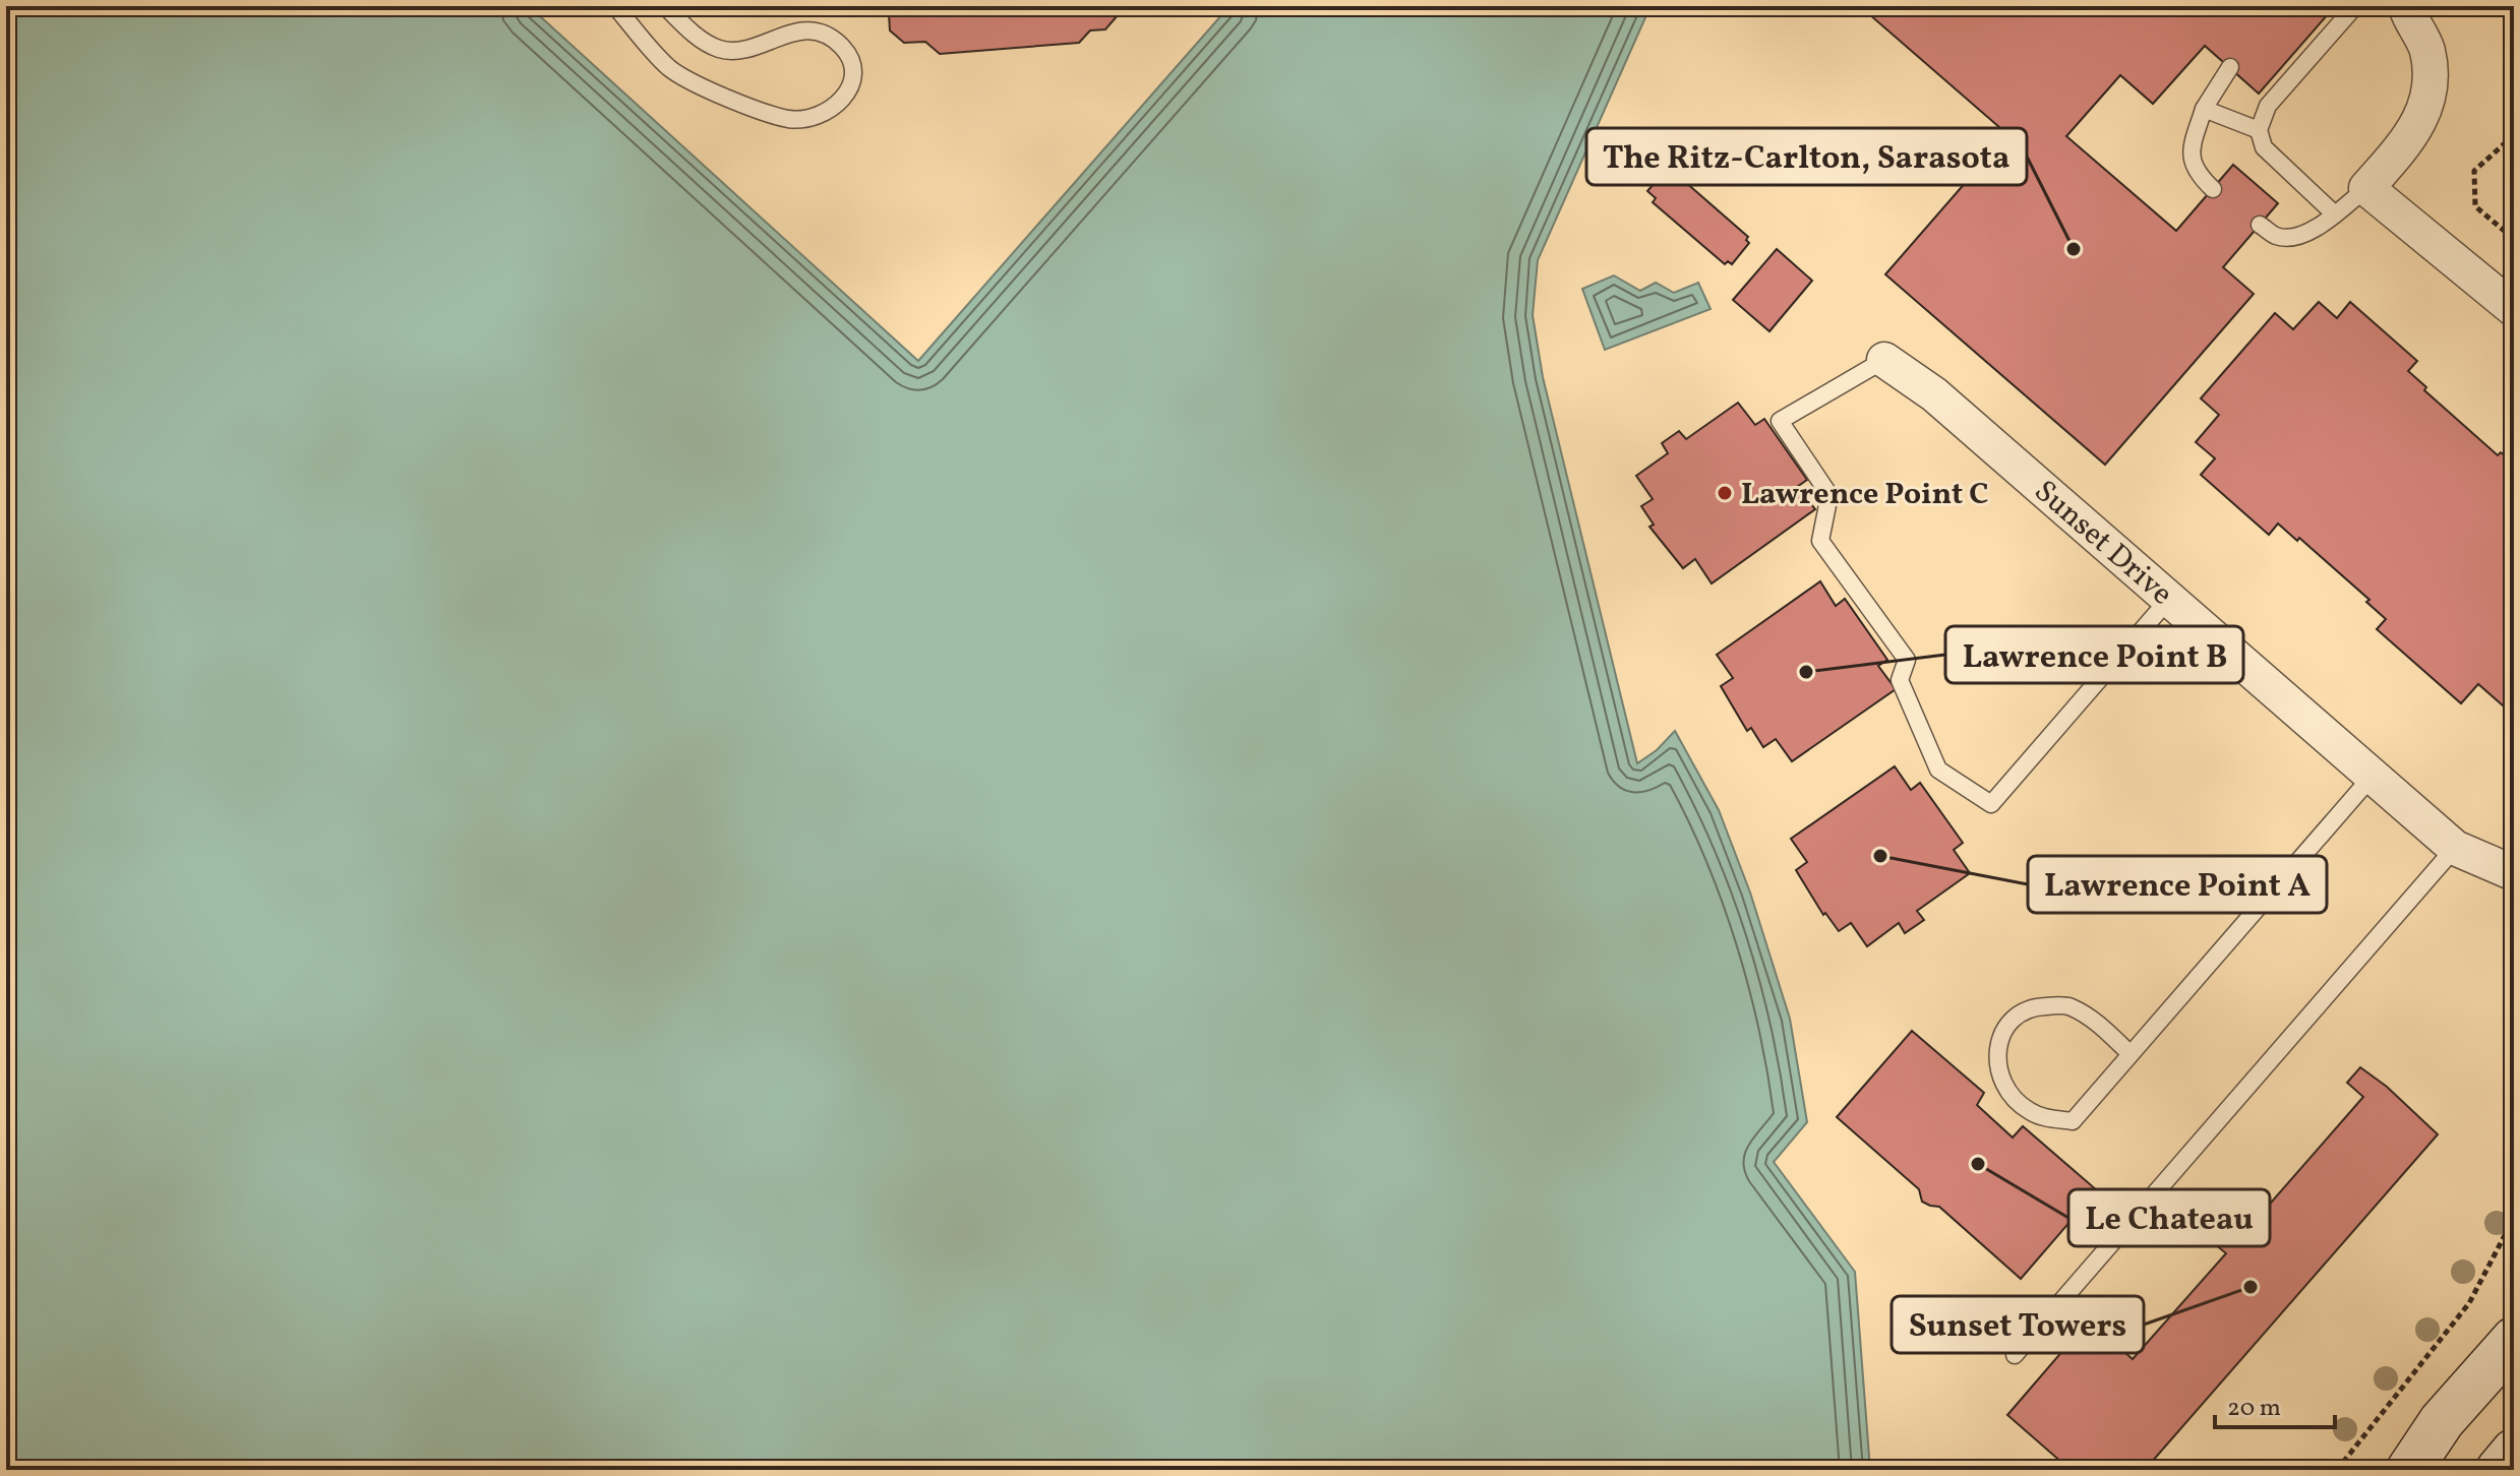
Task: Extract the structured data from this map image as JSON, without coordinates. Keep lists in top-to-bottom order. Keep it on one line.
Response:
{"streets":{"street":["Sunset Drive"]},"places":["The Ritz-Carlton, Sarasota","Lawrence Point C","Lawrence Point B","Lawrence Point A","Le Chateau","Sunset Towers"],"scale_bar":"20 m"}
